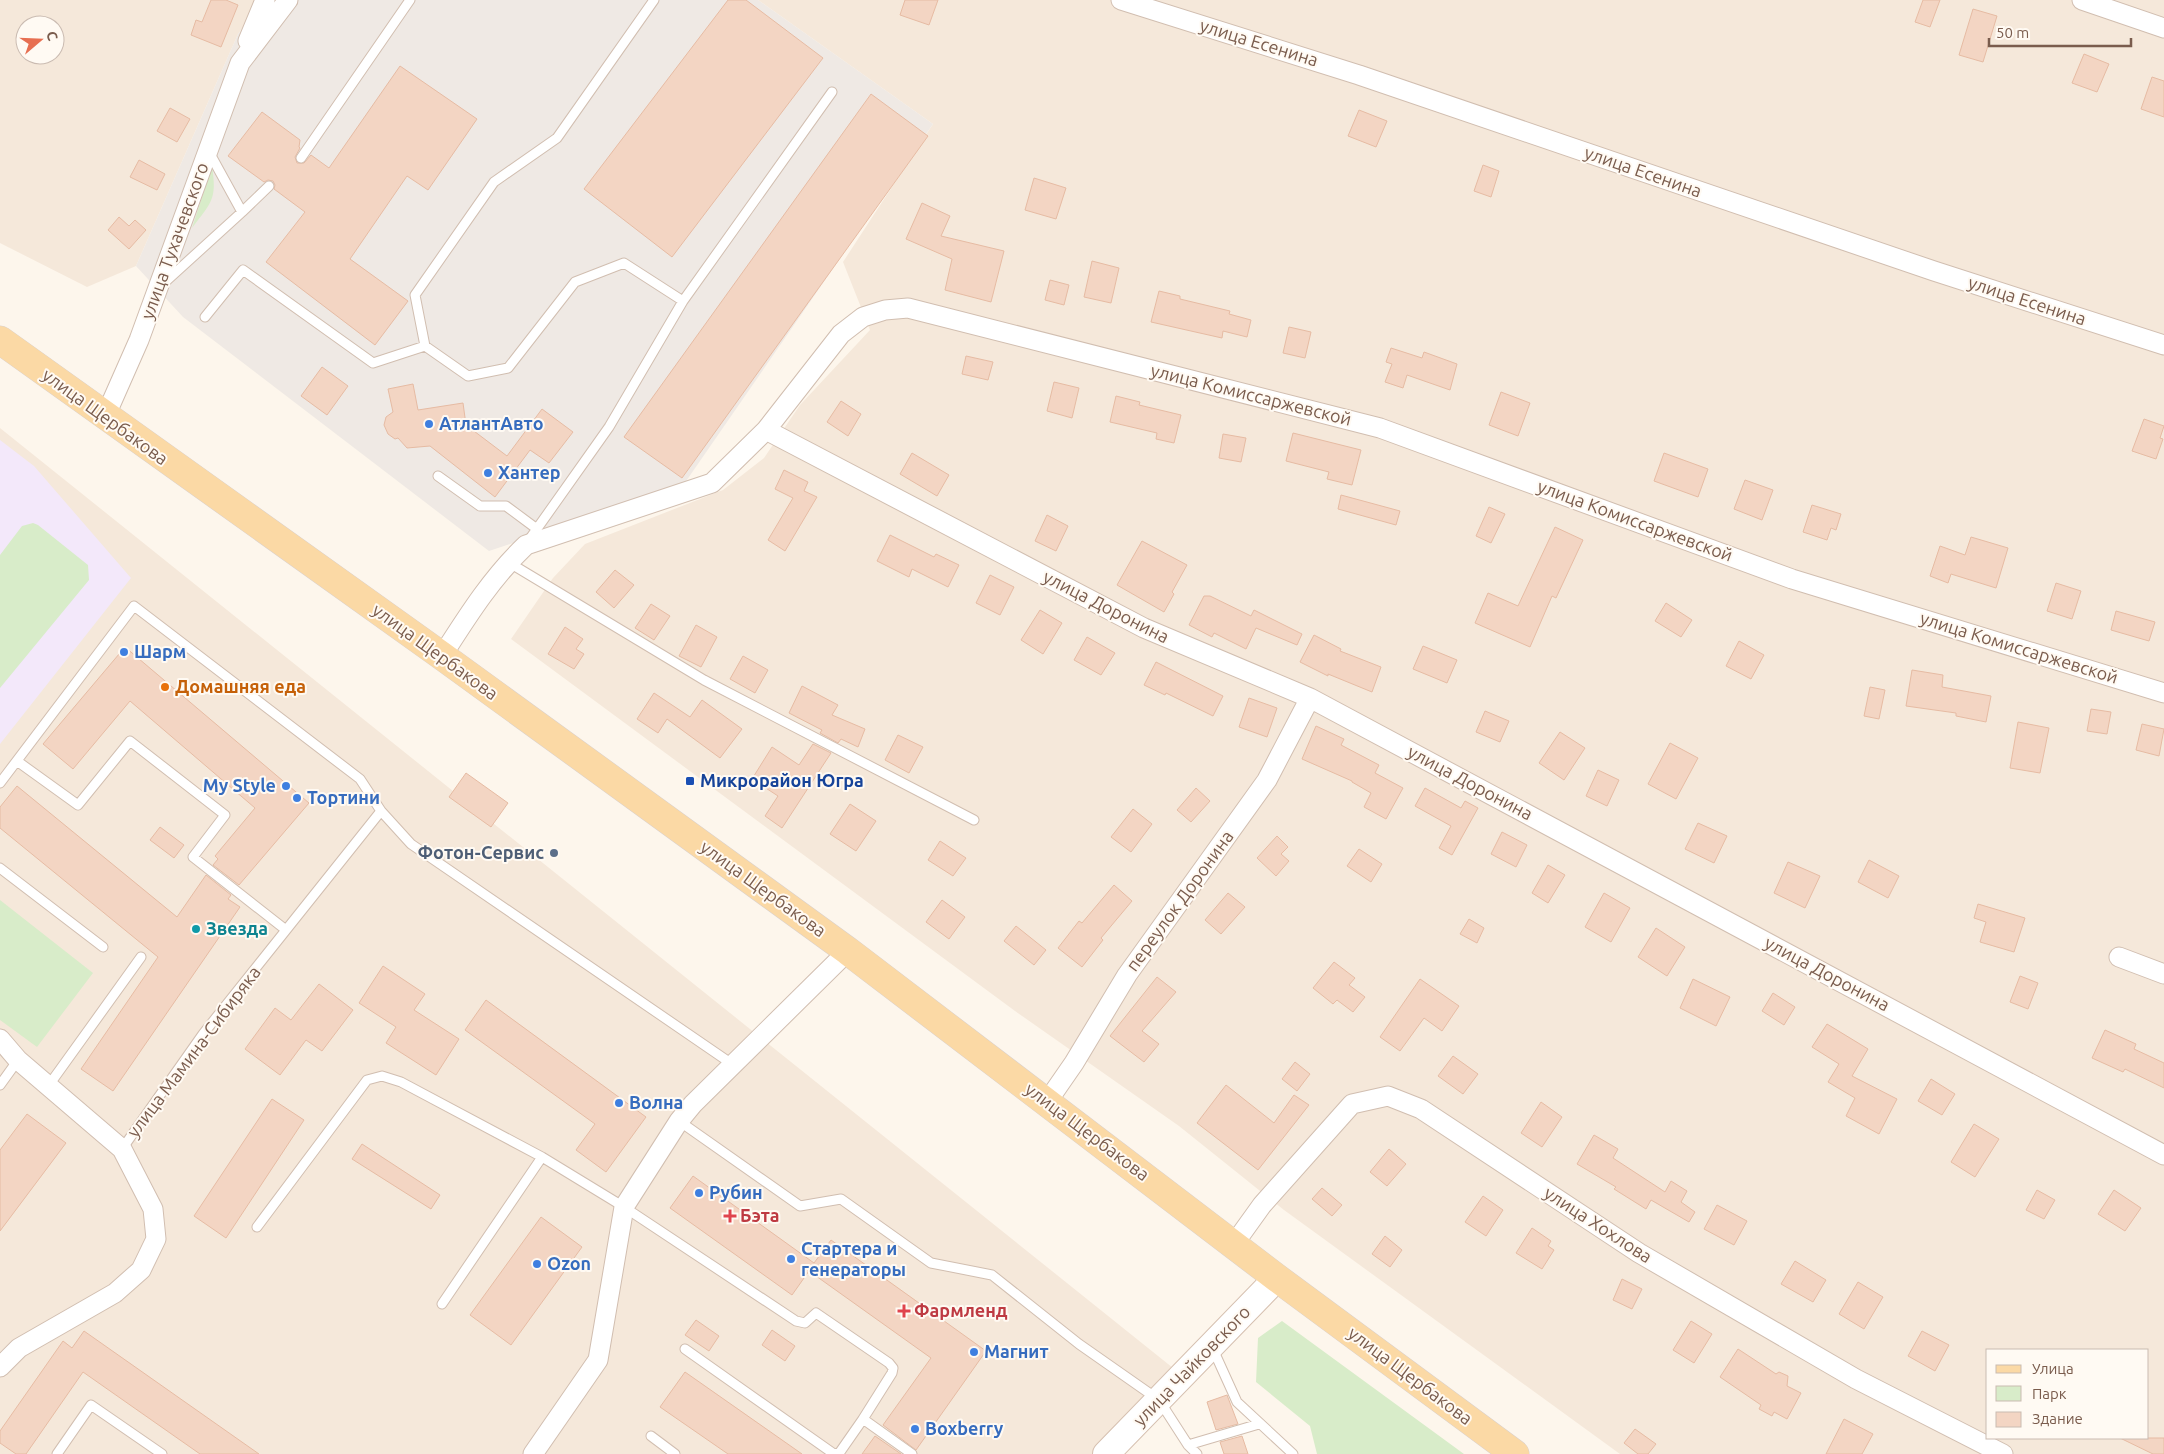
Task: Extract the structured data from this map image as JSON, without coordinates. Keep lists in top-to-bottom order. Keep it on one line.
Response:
{"streets":{"main road":["улица Щербакова"],"street":["улица Есенина","улица Тухачевского","улица Комиссаржевской","улица Доронина","переулок Доронина","улица Мамина-Сибиряка","улица Хохлова","улица Чайковского"]},"crossings":[["улица Тухачевского","улица Щербакова"],["улица Комиссаржевской","улица Щербакова"],["улица Комиссаржевской","улица Доронина"],["улица Щербакова","переулок Доронина"],["улица Щербакова","улица Хохлова"],["улица Щербакова","улица Чайковского"],["улица Доронина","переулок Доронина"]],"places":{"other":["АтлантАвто","Хантер","Шарм","Домашняя еда","My Style","Тортини","Фотон-Сервис","Звезда","Волна","Рубин","Стартера и генераторы","Ozon","Магнит","Boxberry"],"transit":["Микрорайон Югра"],"health":["Бэта","Фармленд"]},"legend":["Улица","Парк","Здание"],"scale_bar":"50 m","north":"right"}
